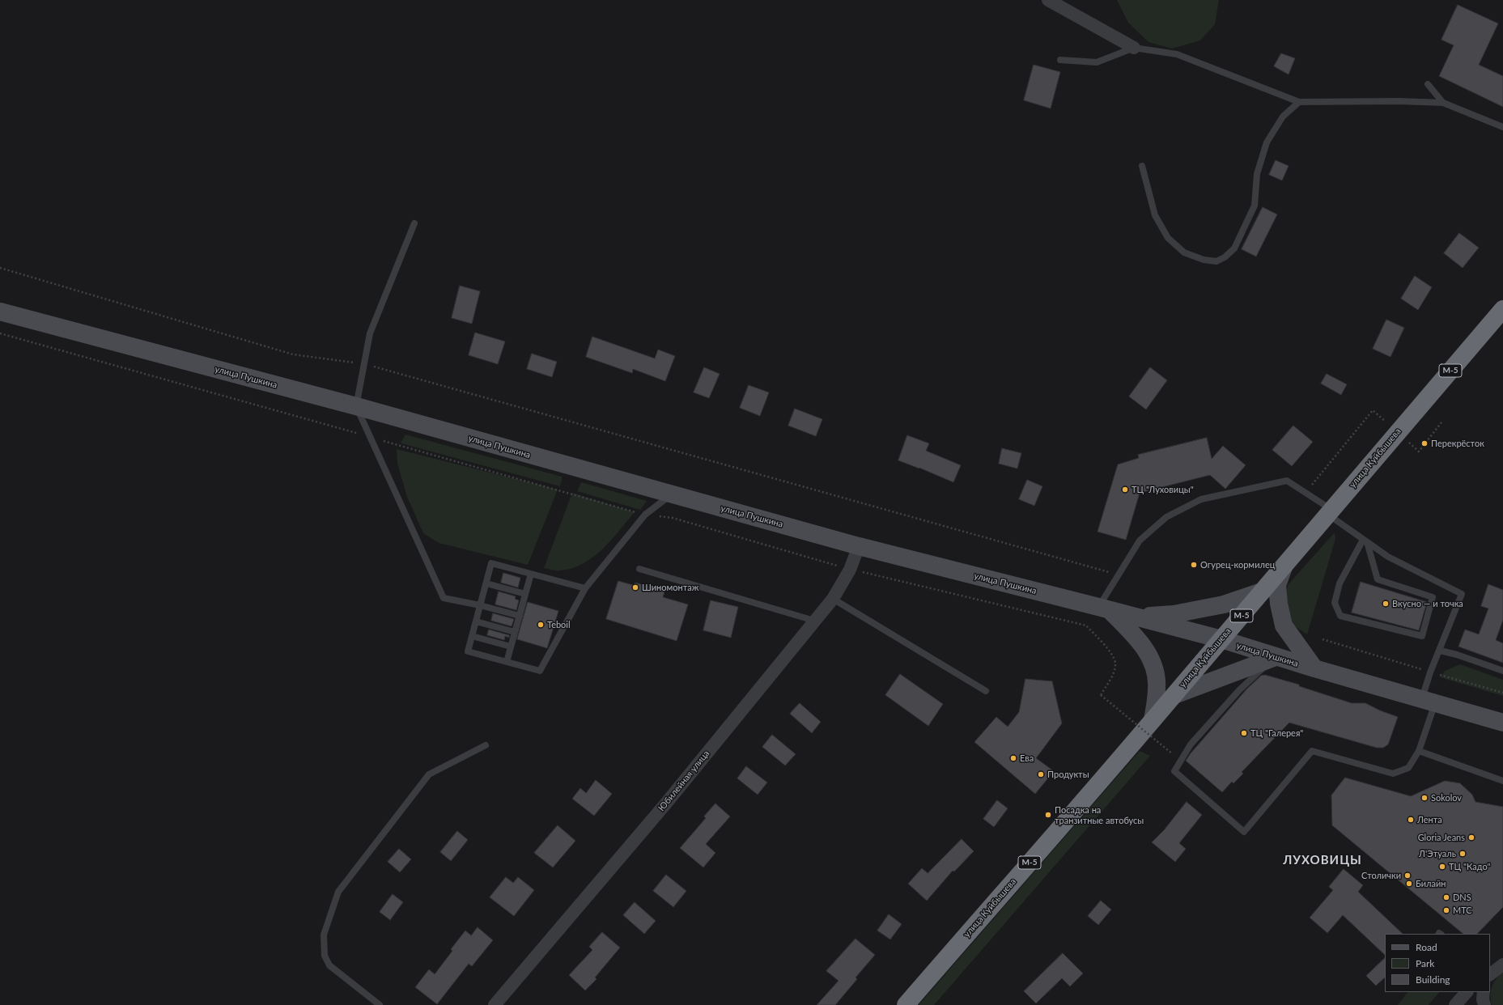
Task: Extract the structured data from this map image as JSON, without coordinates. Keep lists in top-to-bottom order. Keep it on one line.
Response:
{"streets":{"highway":["М-5","улица Куйбышева"],"main road":["улица Пушкина"],"street":["Юбилейная улица"]},"crossings":[["улица Пушкина","улица Куйбышева"],["улица Пушкина","Юбилейная улица"]],"districts":["ЛУХОВИЦЫ"],"places":["Перекрёсток","ТЦ \"Луховицы\"","Огурец-кормилец","Шиномонтаж","Вкусно — и точка","Teboil","ТЦ \"Галерея\"","Ева","Продукты","Sokolov","Посадка на транзитные автобусы","Лента","Gloria Jeans","Л'Этуаль","ТЦ \"Кадо\"","Столички","Билайн","DNS","МТС"],"legend":["Road","Park","Building"]}
